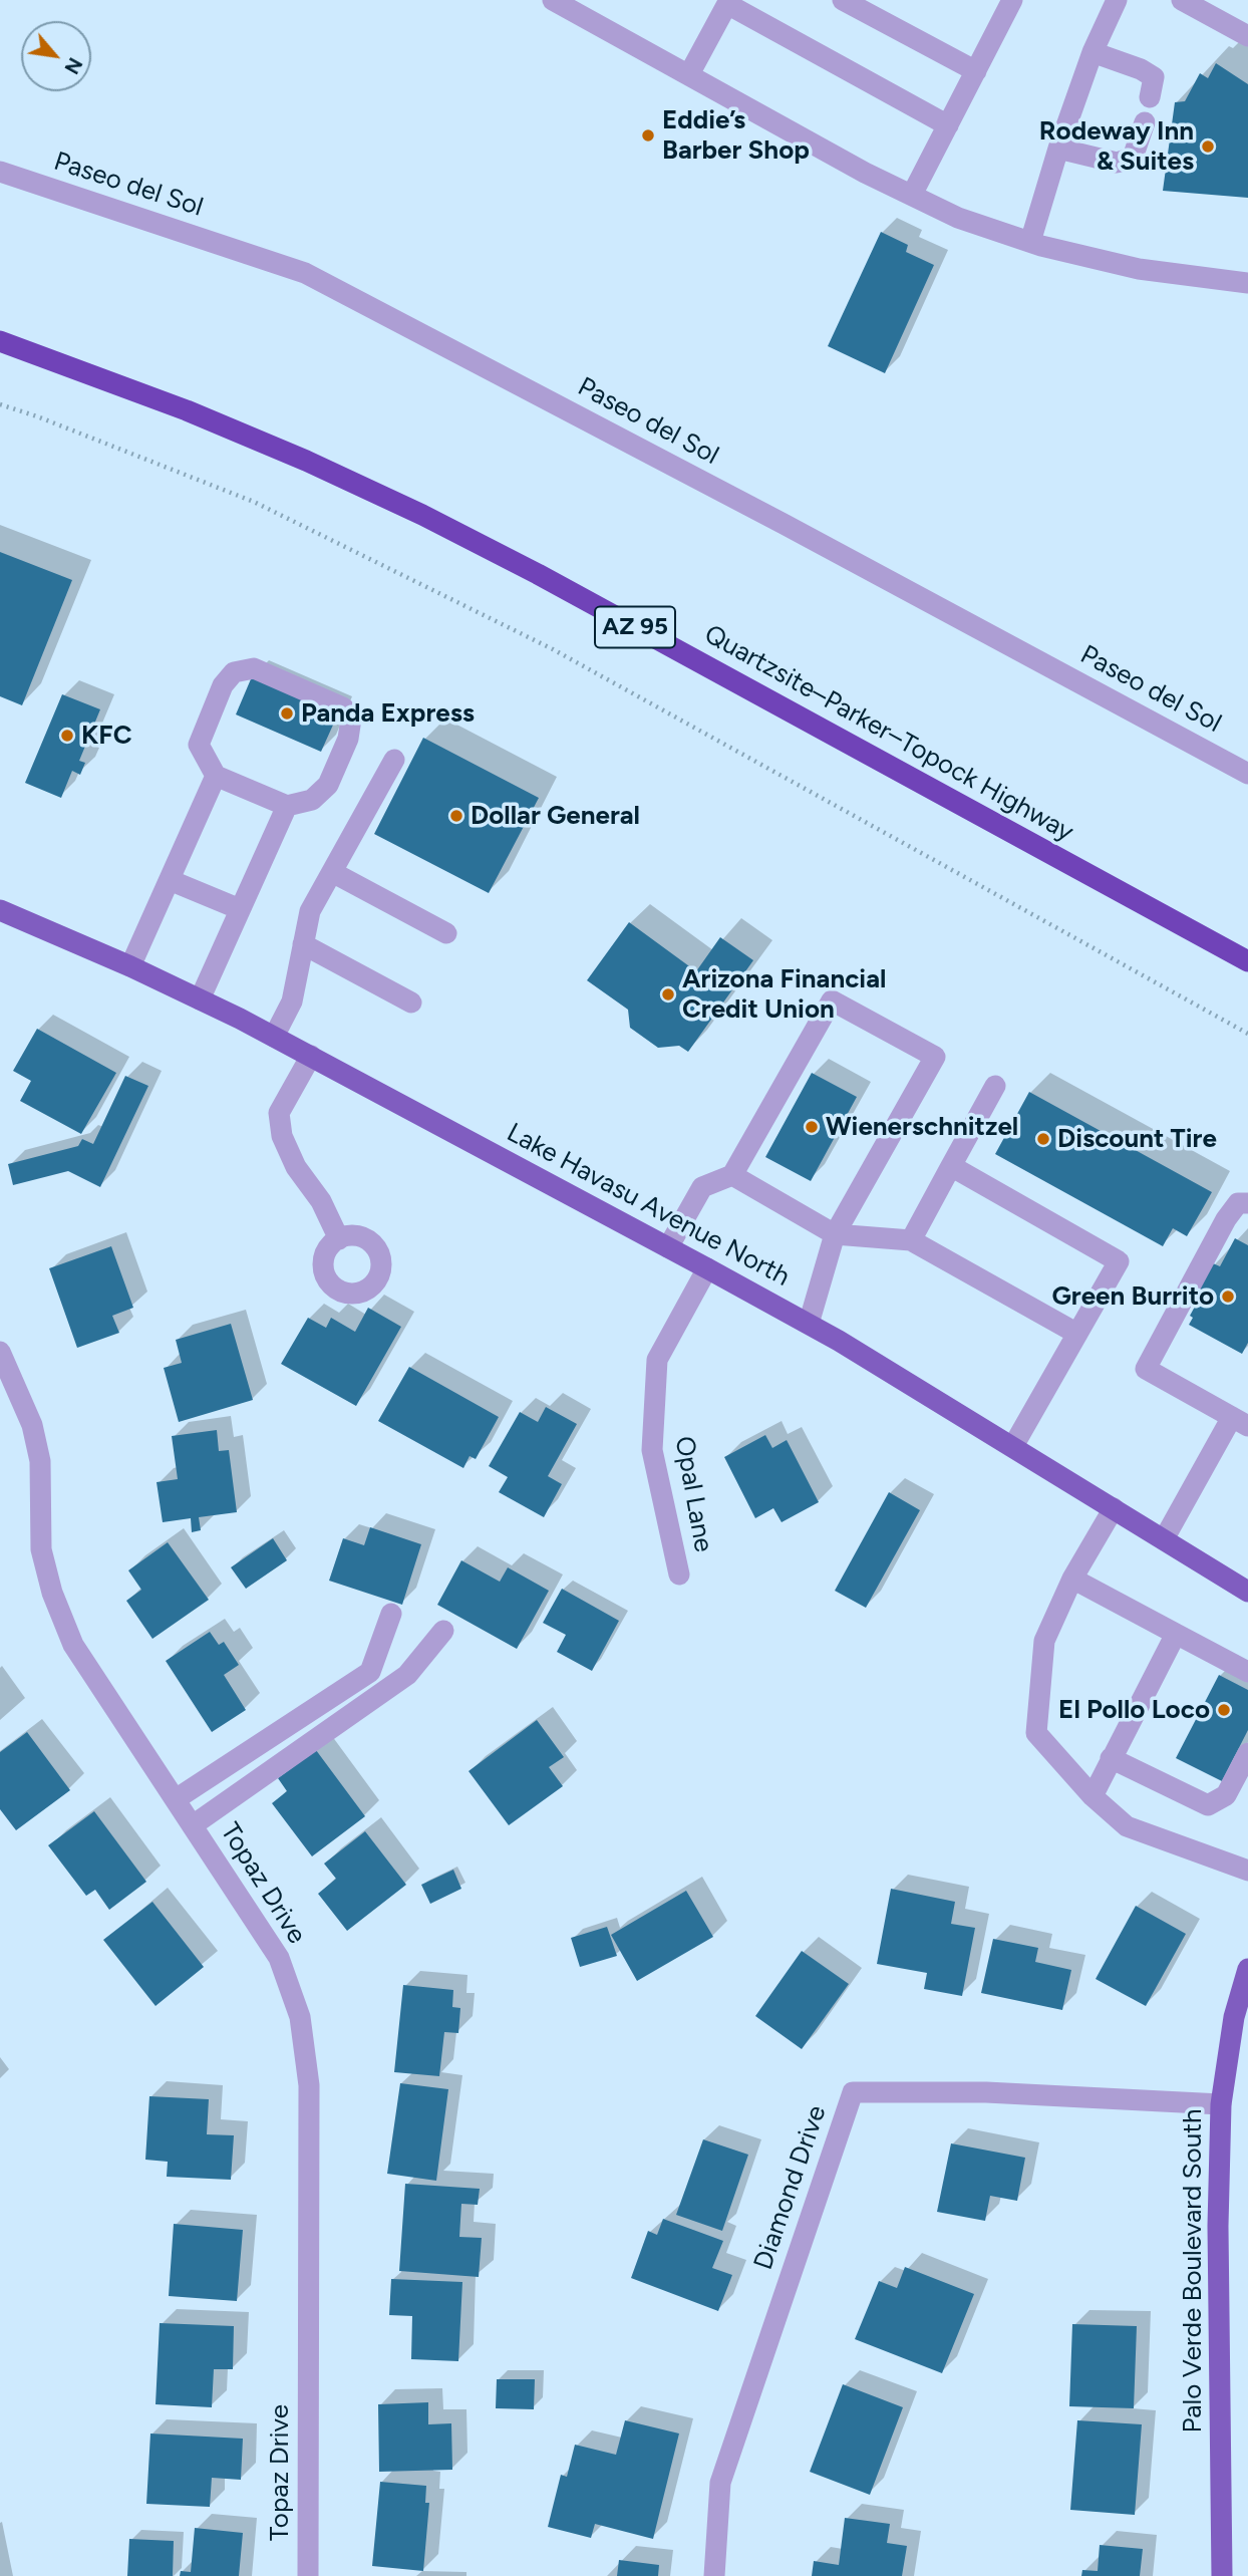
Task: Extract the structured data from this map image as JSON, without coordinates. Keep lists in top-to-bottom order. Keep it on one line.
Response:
{"streets":{"highway":["AZ 95","Quartzsite–Parker–Topock Highway"],"main road":["Lake Havasu Avenue North","Palo Verde Boulevard South"],"street":["Paseo del Sol","Opal Lane","Topaz Drive","Diamond Drive"]},"crossings":[["Lake Havasu Avenue North","Opal Lane"],["Diamond Drive","Palo Verde Boulevard South"]],"places":["Eddie’s Barber Shop","Rodeway Inn & Suites","Panda Express","KFC","Dollar General","Arizona Financial Credit Union","Wienerschnitzel","Discount Tire","Green Burrito","El Pollo Loco"],"north":"bottom right"}
